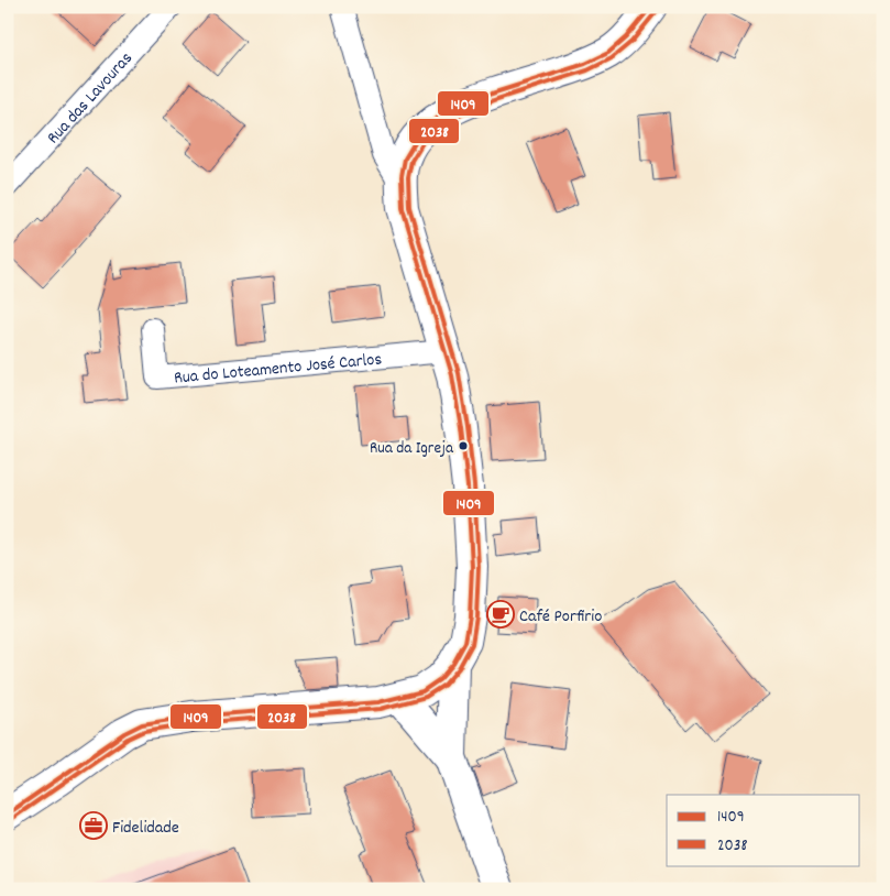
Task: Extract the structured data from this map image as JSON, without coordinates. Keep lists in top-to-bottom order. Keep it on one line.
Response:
{"streets":{"street":["Rua das Lavouras","Rua do Loteamento José Carlos"]},"places":{"other":["Rua da Igreja"],"cafe":["Café Porfirio"],"office":["Fidelidade"]},"lines":["transit line 1409","transit line 2038"],"legend":["1409","2038"]}
